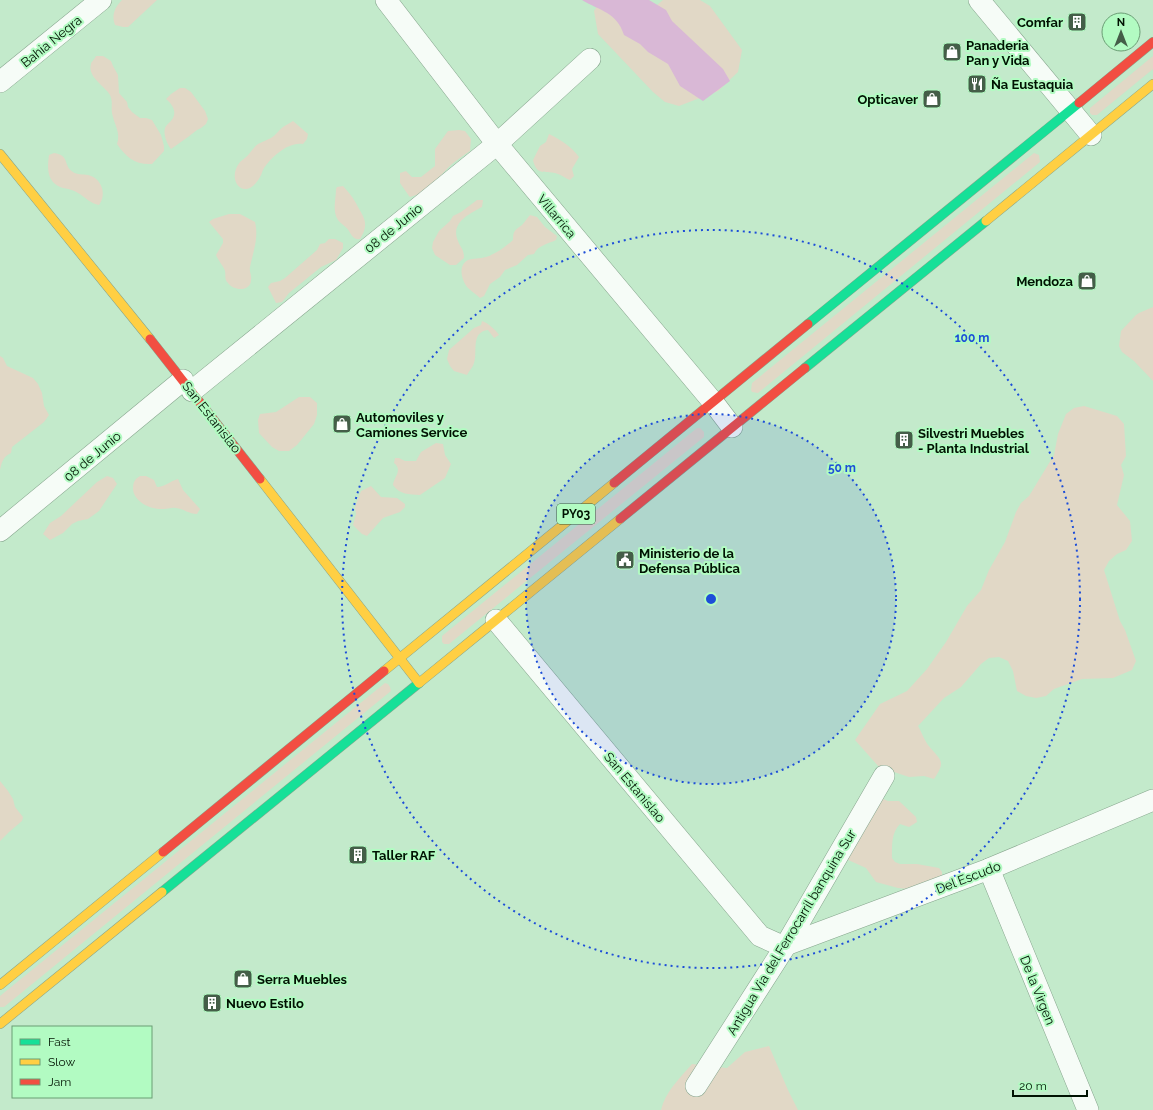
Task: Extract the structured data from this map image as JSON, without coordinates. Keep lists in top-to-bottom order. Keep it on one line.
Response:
{"streets":{"main road":["San Estanislao","PY03"],"street":["Bahia Negra","Villarrica","08 de Junio","Del Escudo","Antigua Via del Ferrocarril banquina Sur","De la Virgen"]},"crossings":[["Villarrica","08 de Junio"],["Villarrica","PY03"],["08 de Junio","San Estanislao"],["San Estanislao","PY03"],["San Estanislao","Del Escudo"],["San Estanislao","Antigua Via del Ferrocarril banquina Sur"],["Del Escudo","Antigua Via del Ferrocarril banquina Sur"],["Del Escudo","De la Virgen"]],"places":{"building":["Comfar","Silvestri Muebles - Planta Industrial","Taller RAF","Nuevo Estilo"],"shop":["Panaderia Pan y Vida","Opticaver","Mendoza","Automoviles y Camiones Service","Serra Muebles"],"restaurant":["Ña Eustaquia"],"public building":["Ministerio de la Defensa Pública"]},"legend":["Fast","Slow","Jam"],"scale_bar":"20 m","north":"top","rings":["100 m","50 m"]}
